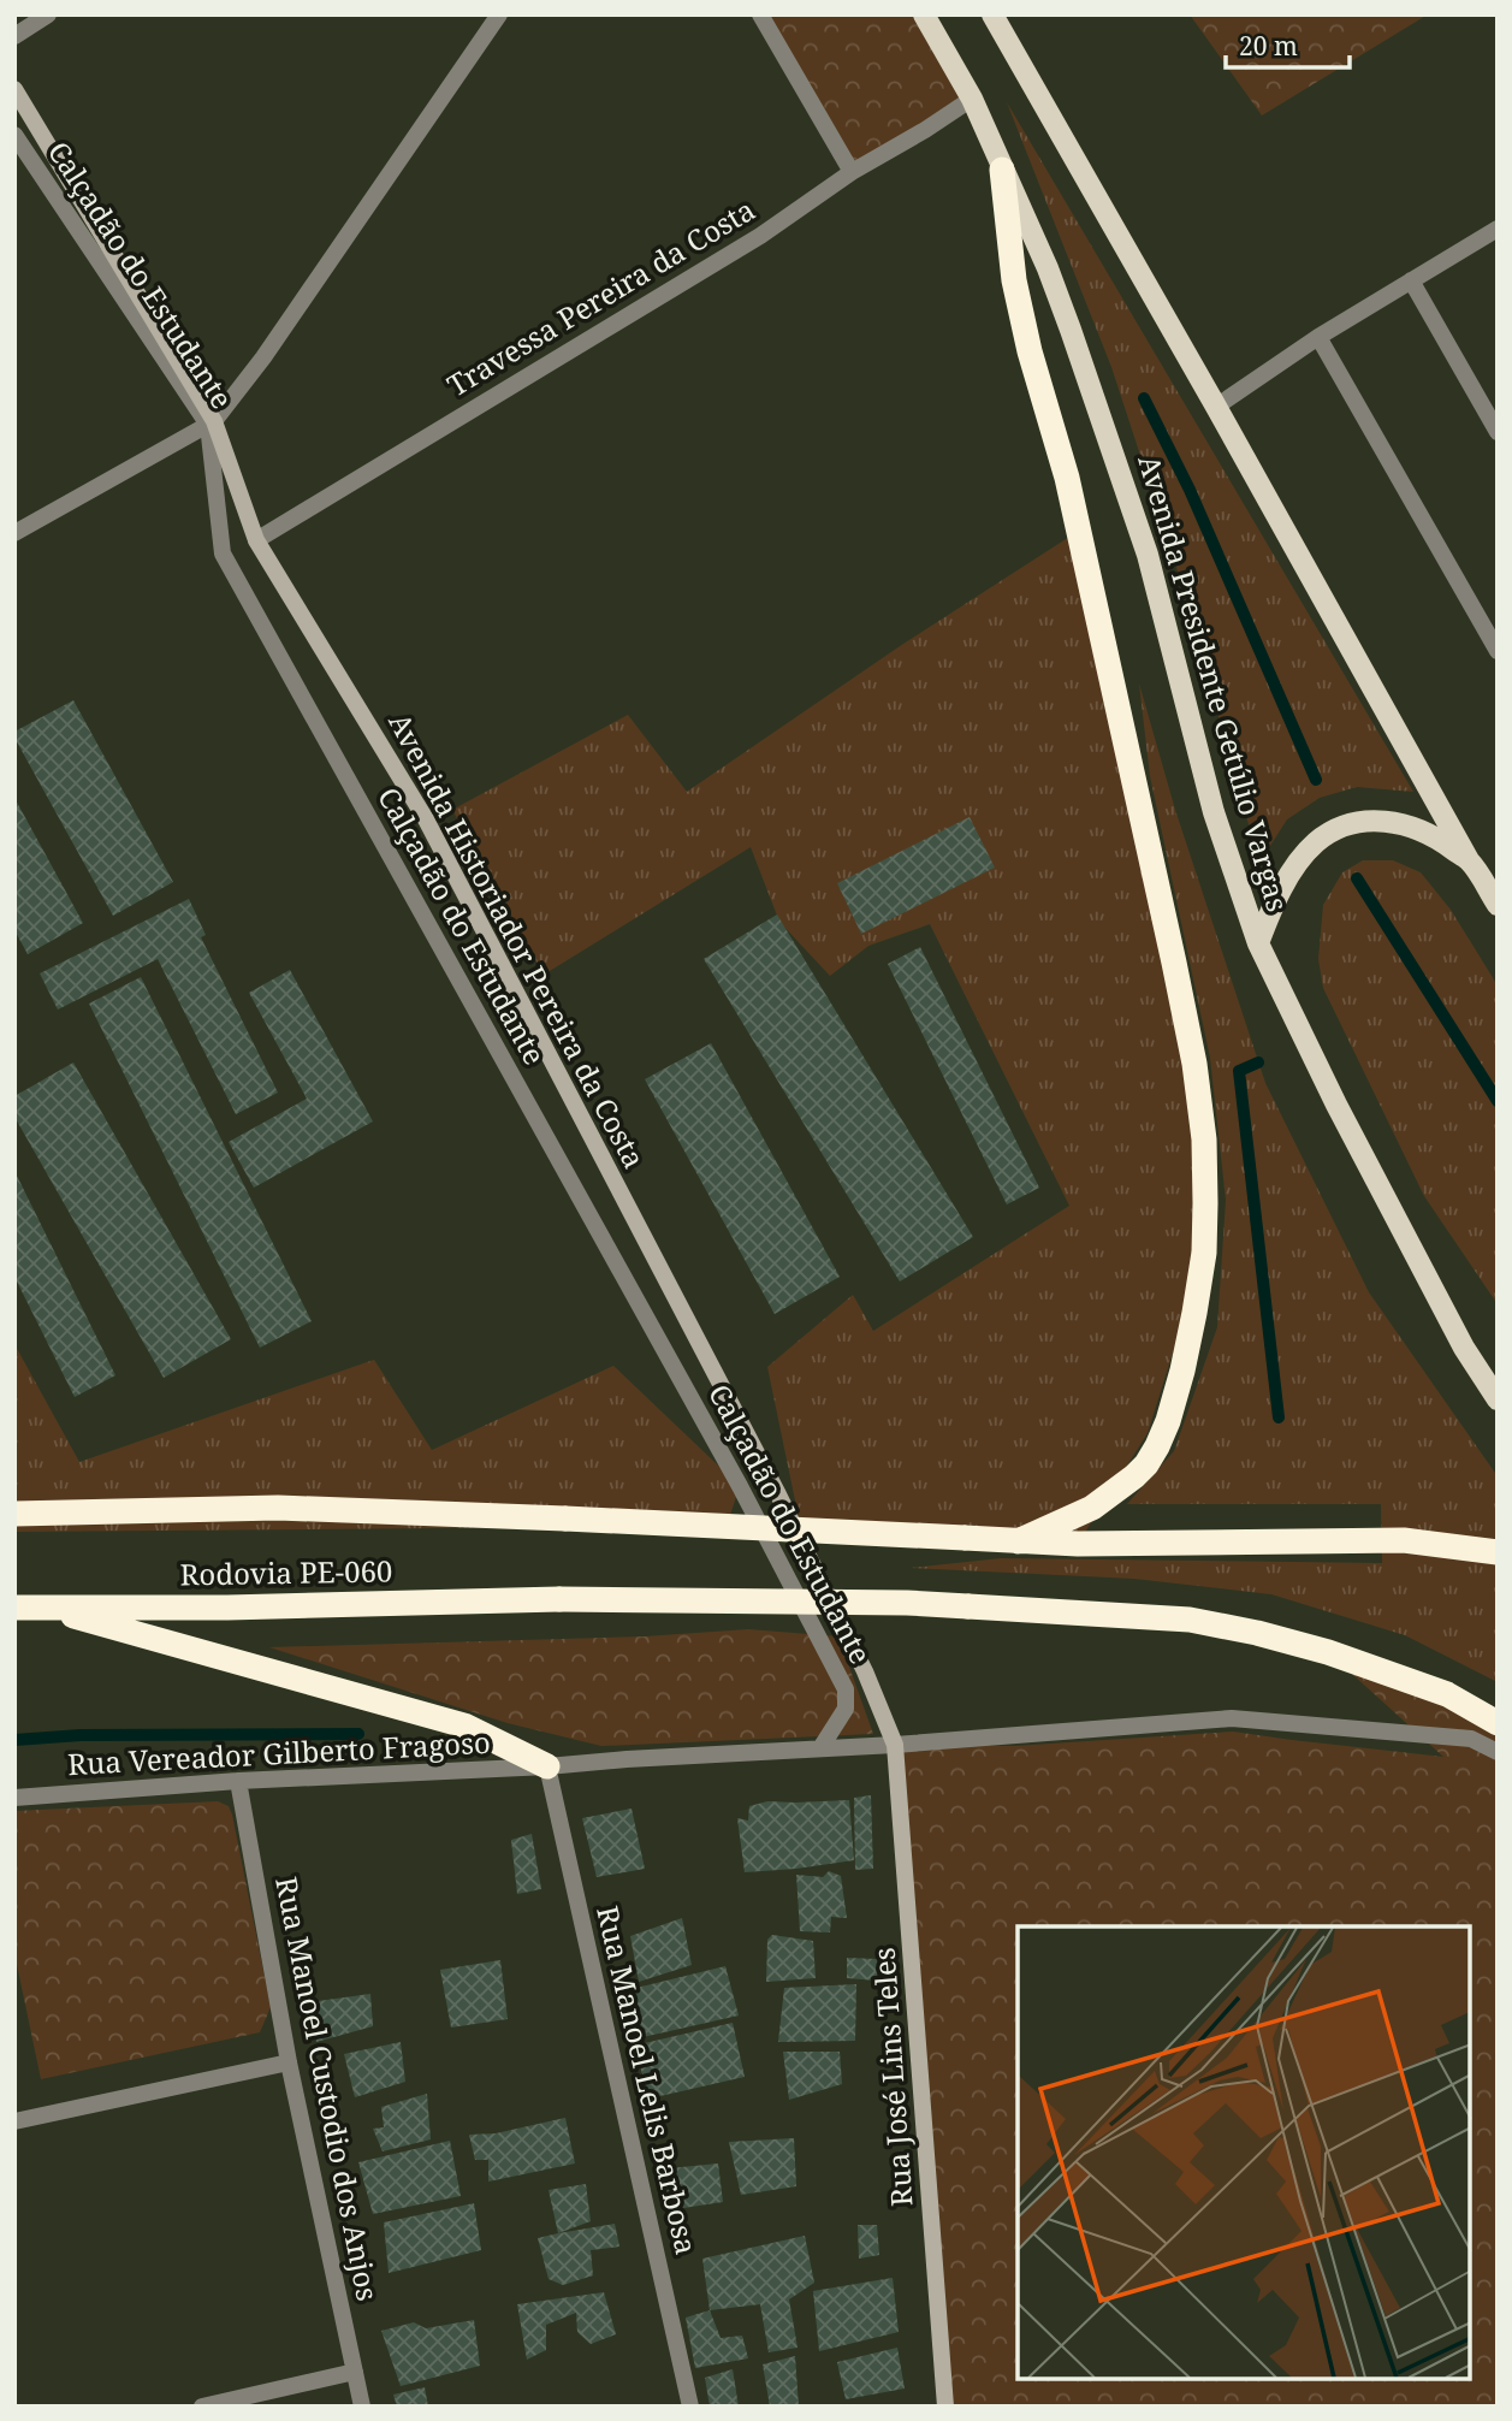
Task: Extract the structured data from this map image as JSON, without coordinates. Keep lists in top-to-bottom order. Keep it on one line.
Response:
{"streets":{"highway":["Rodovia PE-060"],"main road":["Avenida Presidente Getúlio Vargas"],"street":["Calçadão do Estudante","Travessa Pereira da Costa","Avenida Historiador Pereira da Costa","Rua Vereador Gilberto Fragoso","Rua José Lins Teles","Rua Manoel Lelis Barbosa","Rua Manoel Custodio dos Anjos"]},"crossings":[["Calçadão do Estudante","Avenida Historiador Pereira da Costa"],["Calçadão do Estudante","Rua Vereador Gilberto Fragoso"],["Travessa Pereira da Costa","Avenida Presidente Getúlio Vargas"],["Travessa Pereira da Costa","Avenida Historiador Pereira da Costa"],["Avenida Historiador Pereira da Costa","Rua Vereador Gilberto Fragoso"],["Avenida Historiador Pereira da Costa","Rua José Lins Teles"],["Rua Vereador Gilberto Fragoso","Rua José Lins Teles"],["Rua Vereador Gilberto Fragoso","Rua Manoel Lelis Barbosa"],["Rua Vereador Gilberto Fragoso","Rua Manoel Custodio dos Anjos"]],"scale_bar":"20 m"}
